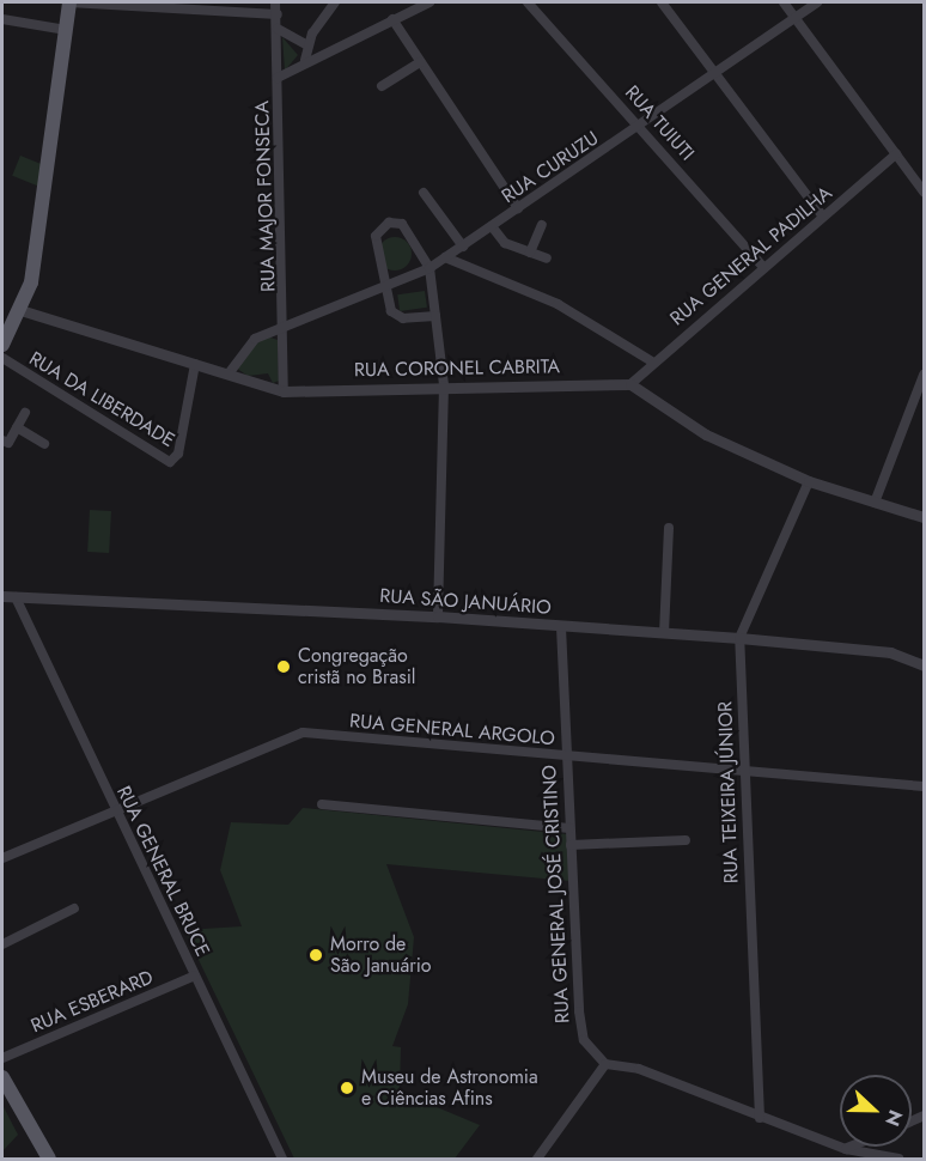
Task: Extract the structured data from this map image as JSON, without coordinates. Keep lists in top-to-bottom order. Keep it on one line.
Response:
{"streets":{"street":["RUA TUIUTI","RUA CURUZU","RUA MAJOR FONSECA","RUA GENERAL PADILHA","RUA CORONEL CABRITA","RUA DA LIBERDADE","RUA SÃO JANUÁRIO","RUA GENERAL ARGOLO","RUA TEIXEIRA JÚNIOR","RUA GENERAL BRUCE","RUA GENERAL JOSÉ CRISTINO","RUA ESBERARD"]},"crossings":[["RUA TUIUTI","RUA CURUZU"],["RUA TUIUTI","RUA GENERAL PADILHA"],["RUA CURUZU","RUA MAJOR FONSECA"],["RUA MAJOR FONSECA","RUA CORONEL CABRITA"],["RUA GENERAL PADILHA","RUA CORONEL CABRITA"],["RUA SÃO JANUÁRIO","RUA TEIXEIRA JÚNIOR"],["RUA SÃO JANUÁRIO","RUA GENERAL BRUCE"],["RUA SÃO JANUÁRIO","RUA GENERAL JOSÉ CRISTINO"],["RUA GENERAL ARGOLO","RUA TEIXEIRA JÚNIOR"],["RUA GENERAL ARGOLO","RUA GENERAL BRUCE"],["RUA GENERAL ARGOLO","RUA GENERAL JOSÉ CRISTINO"],["RUA GENERAL BRUCE","RUA ESBERARD"]],"places":["Congregação cristã no Brasil","Morro de São Januário","Museu de Astronomia e Ciências Afins"],"north":"right"}
